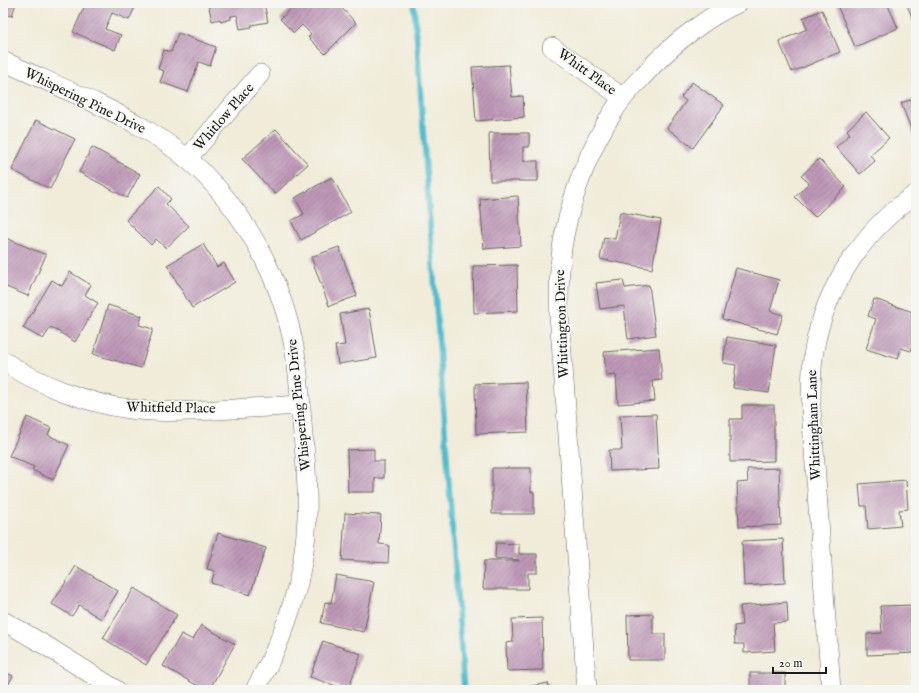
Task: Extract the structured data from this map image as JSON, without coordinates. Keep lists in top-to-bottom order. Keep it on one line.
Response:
{"streets":{"street":["Whitt Place","Whispering Pine Drive","Whitlow Place","Whittington Drive","Whitfield Place","Whittingham Lane"]},"crossings":[["Whitt Place","Whittington Drive"],["Whispering Pine Drive","Whitlow Place"],["Whispering Pine Drive","Whitfield Place"]],"scale_bar":"20 m"}
